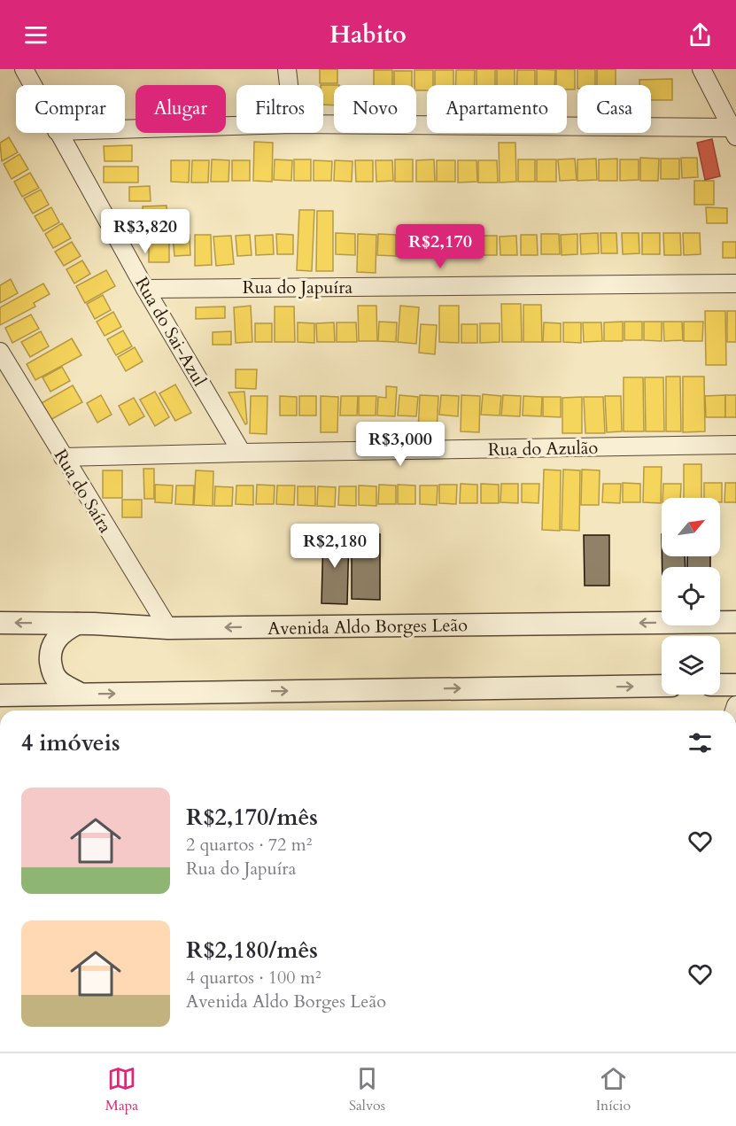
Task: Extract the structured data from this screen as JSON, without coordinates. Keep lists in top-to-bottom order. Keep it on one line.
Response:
{"streets":{"street":["Rua do Japuíra","Rua do Sai-Azul","Rua do Azulão","Rua do Saíra","Avenida Aldo Borges Leão"]},"crossings":[["Rua do Japuíra","Rua do Sai-Azul"],["Rua do Sai-Azul","Rua do Azulão"],["Rua do Azulão","Rua do Saíra"],["Rua do Saíra","Avenida Aldo Borges Leão"]],"north":"top right","page":{"header":"Habito","chip":["Comprar","Alugar","Filtros","Novo","Apartamento","Casa"],"price":["R$3,820","R$2,170","R$3,000","R$2,180"],"heading":"4 imóveis","list":[{"name":"R$2,170/mês","note":"2 quartos · 72 m² · Rua do Japuíra"},{"name":"R$2,180/mês","note":"4 quartos · 100 m² · Avenida Aldo Borges Leão"}],"tabs":["Mapa","Salvos","Início"]}}
